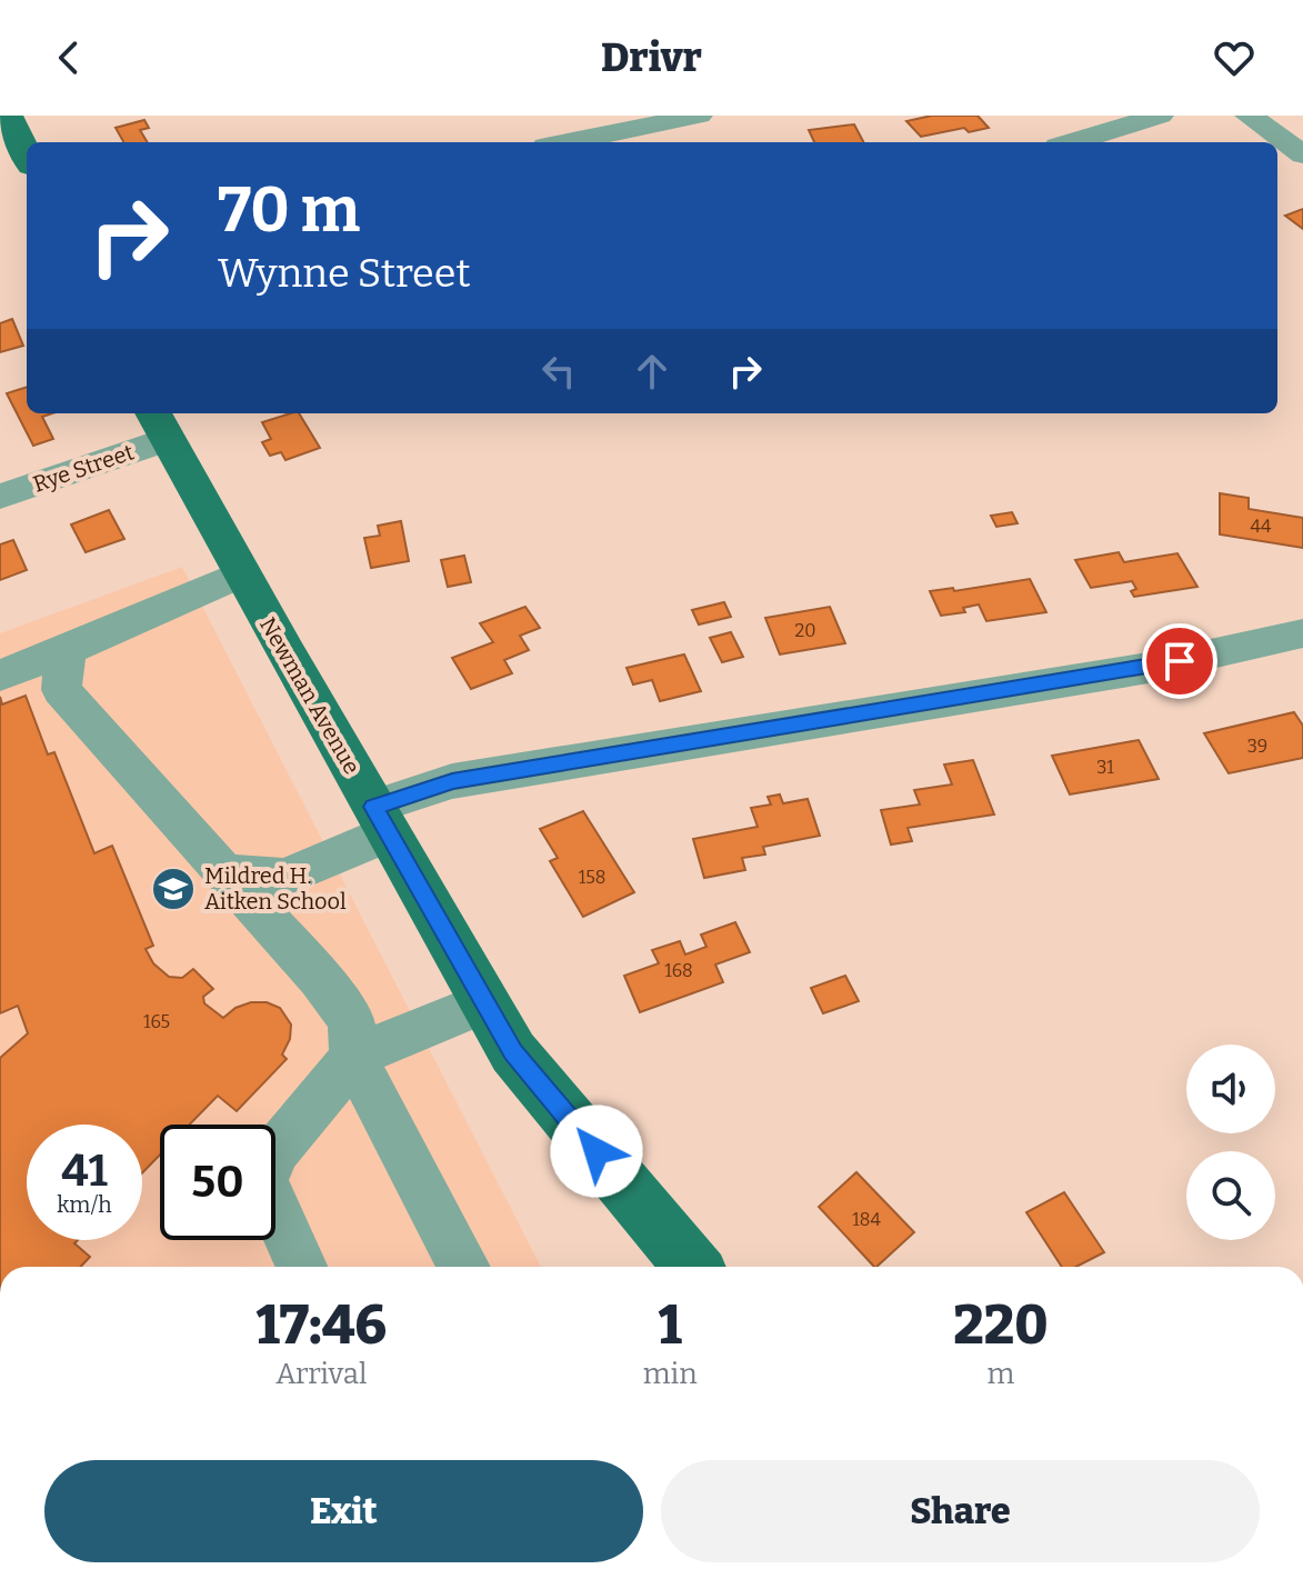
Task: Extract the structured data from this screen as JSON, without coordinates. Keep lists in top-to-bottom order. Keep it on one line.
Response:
{"streets":{"main road":["Newman Avenue"],"street":["Rye Street"]},"crossings":[["Rye Street","Newman Avenue"]],"places":{"school or university":["Mildred H. Aitken School"]},"house_numbers":["44","20","39","31","158","168","165","184"],"page":{"header":"Drivr","turn":["70 m","Wynne Street"],"speed":"41 km/h","limit":"50","eta":["17:46","Arrival","1","min","220","m"],"buttons":["Exit","Share"]}}
